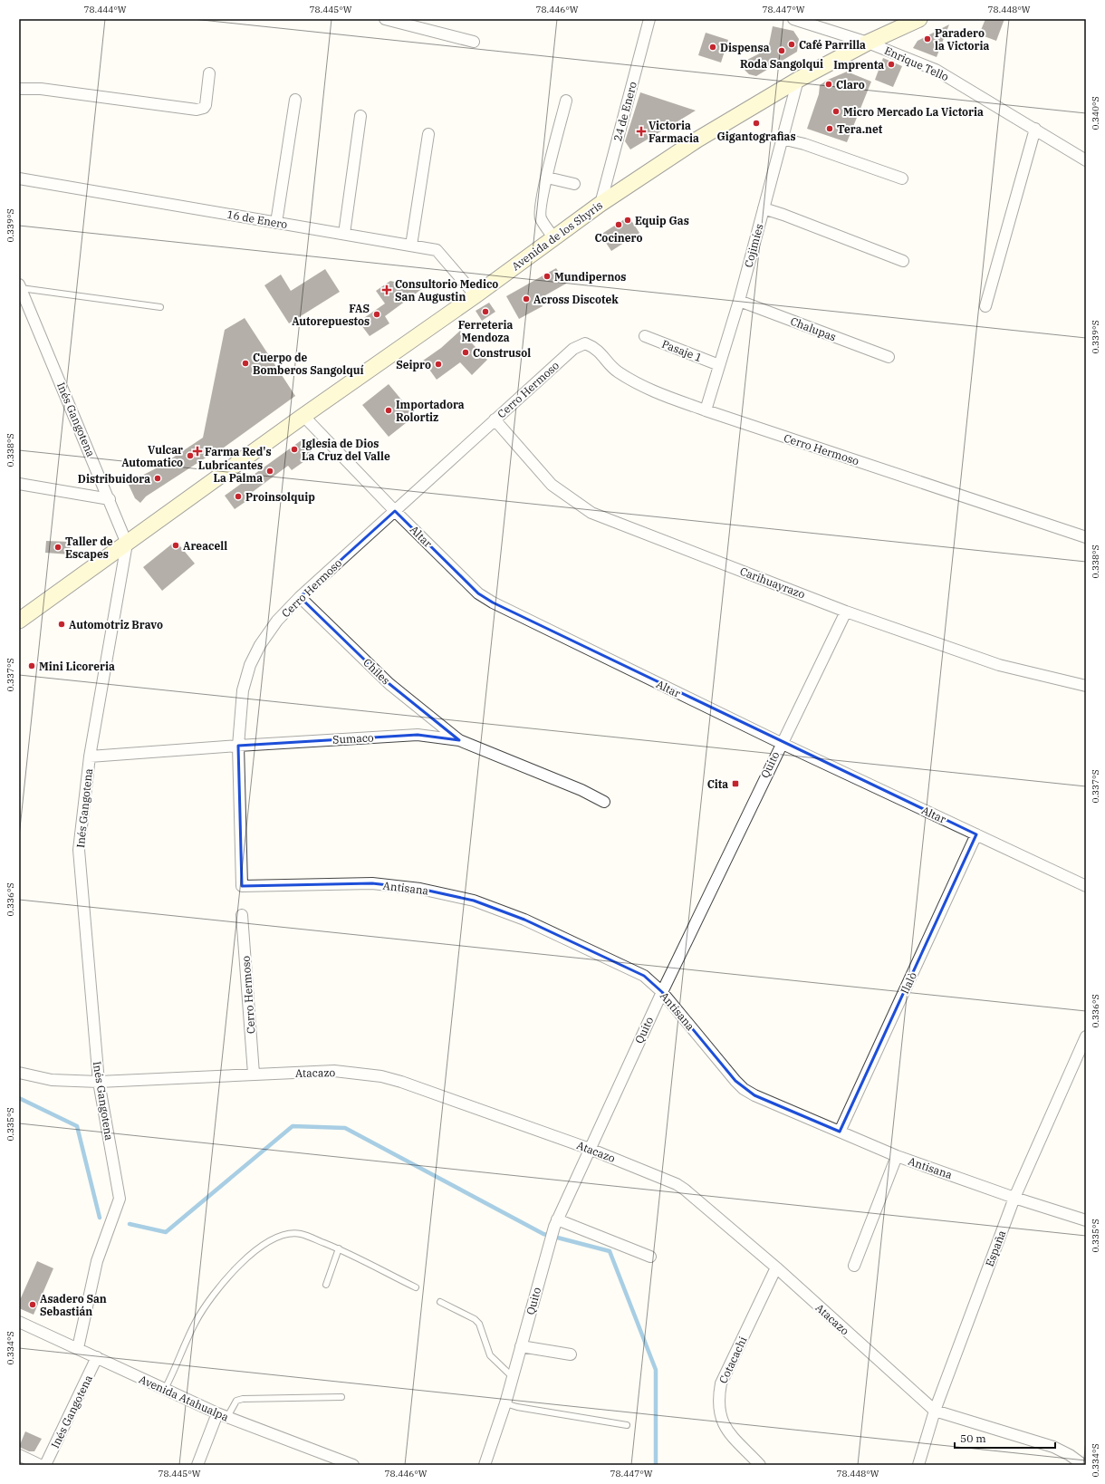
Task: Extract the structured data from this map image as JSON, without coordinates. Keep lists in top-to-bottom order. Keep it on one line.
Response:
{"streets":{"main road":["Avenida de los Shyris"],"street":["Enrique Tello","24 de Enero","16 de Enero","Cojimíes","Chalupas","Pasaje 1","Cerro Hermoso","Inés Gangotena","Altar","Carihuayrazo","Chiles","Sumaco","Quito","Antisana","Ilalò","Atacazo","España","Cotacachi","Avenida Atahualpa"]},"crossings":[["Enrique Tello","Avenida de los Shyris"],["24 de Enero","Avenida de los Shyris"],["16 de Enero","Avenida de los Shyris"],["Avenida de los Shyris","Cojimíes"],["Avenida de los Shyris","Inés Gangotena"],["Avenida de los Shyris","Altar"],["Cojimíes","Chalupas"],["Cojimíes","Pasaje 1"],["Cojimíes","Cerro Hermoso"],["Cerro Hermoso","Altar"],["Cerro Hermoso","Carihuayrazo"],["Cerro Hermoso","Chiles"],["Cerro Hermoso","Sumaco"],["Cerro Hermoso","Antisana"],["Cerro Hermoso","Atacazo"],["Inés Gangotena","Sumaco"],["Inés Gangotena","Atacazo"],["Inés Gangotena","Avenida Atahualpa"],["Altar","Quito"],["Altar","Ilalò"],["Carihuayrazo","Quito"],["Chiles","Sumaco"],["Quito","Antisana"],["Quito","Atacazo"],["Antisana","Ilalò"],["Antisana","España"],["Atacazo","España"],["Atacazo","Cotacachi"]],"places":{"other":["Paradero la Victoria","Café Parrilla","Dispensa","Roda Sangolqui","Imprenta","Claro","Micro Mercado La Victoria","Gigantografias","Tera.net","Equip Gas","Cocinero","Mundipernos","Across Discotek","Ferreteria Mendoza","FAS Autorepuestos","Construsol","Cuerpo de Bomberos Sangolquí","Seipro","Importadora Rolortiz","Iglesia de Dios La Cruz del Valle","Vulcar Automatico","Lubricantes La Palma","Distribuidora","Proinsolquip","Areacell","Taller de Escapes","Automotriz Bravo","Mini Licoreria","Asadero San Sebastián"],"health":["Victoria Farmacia","Consultorio Medico San Augustin","Farma Red's"],"transit":["Cita"]},"scale_bar":"50 m","coordinates":["78.444°W","78.445°W","78.446°W","78.447°W","78.448°W","0.340°S","0.339°S","0.338°S","0.337°S","0.336°S","0.335°S","0.334°S"]}
